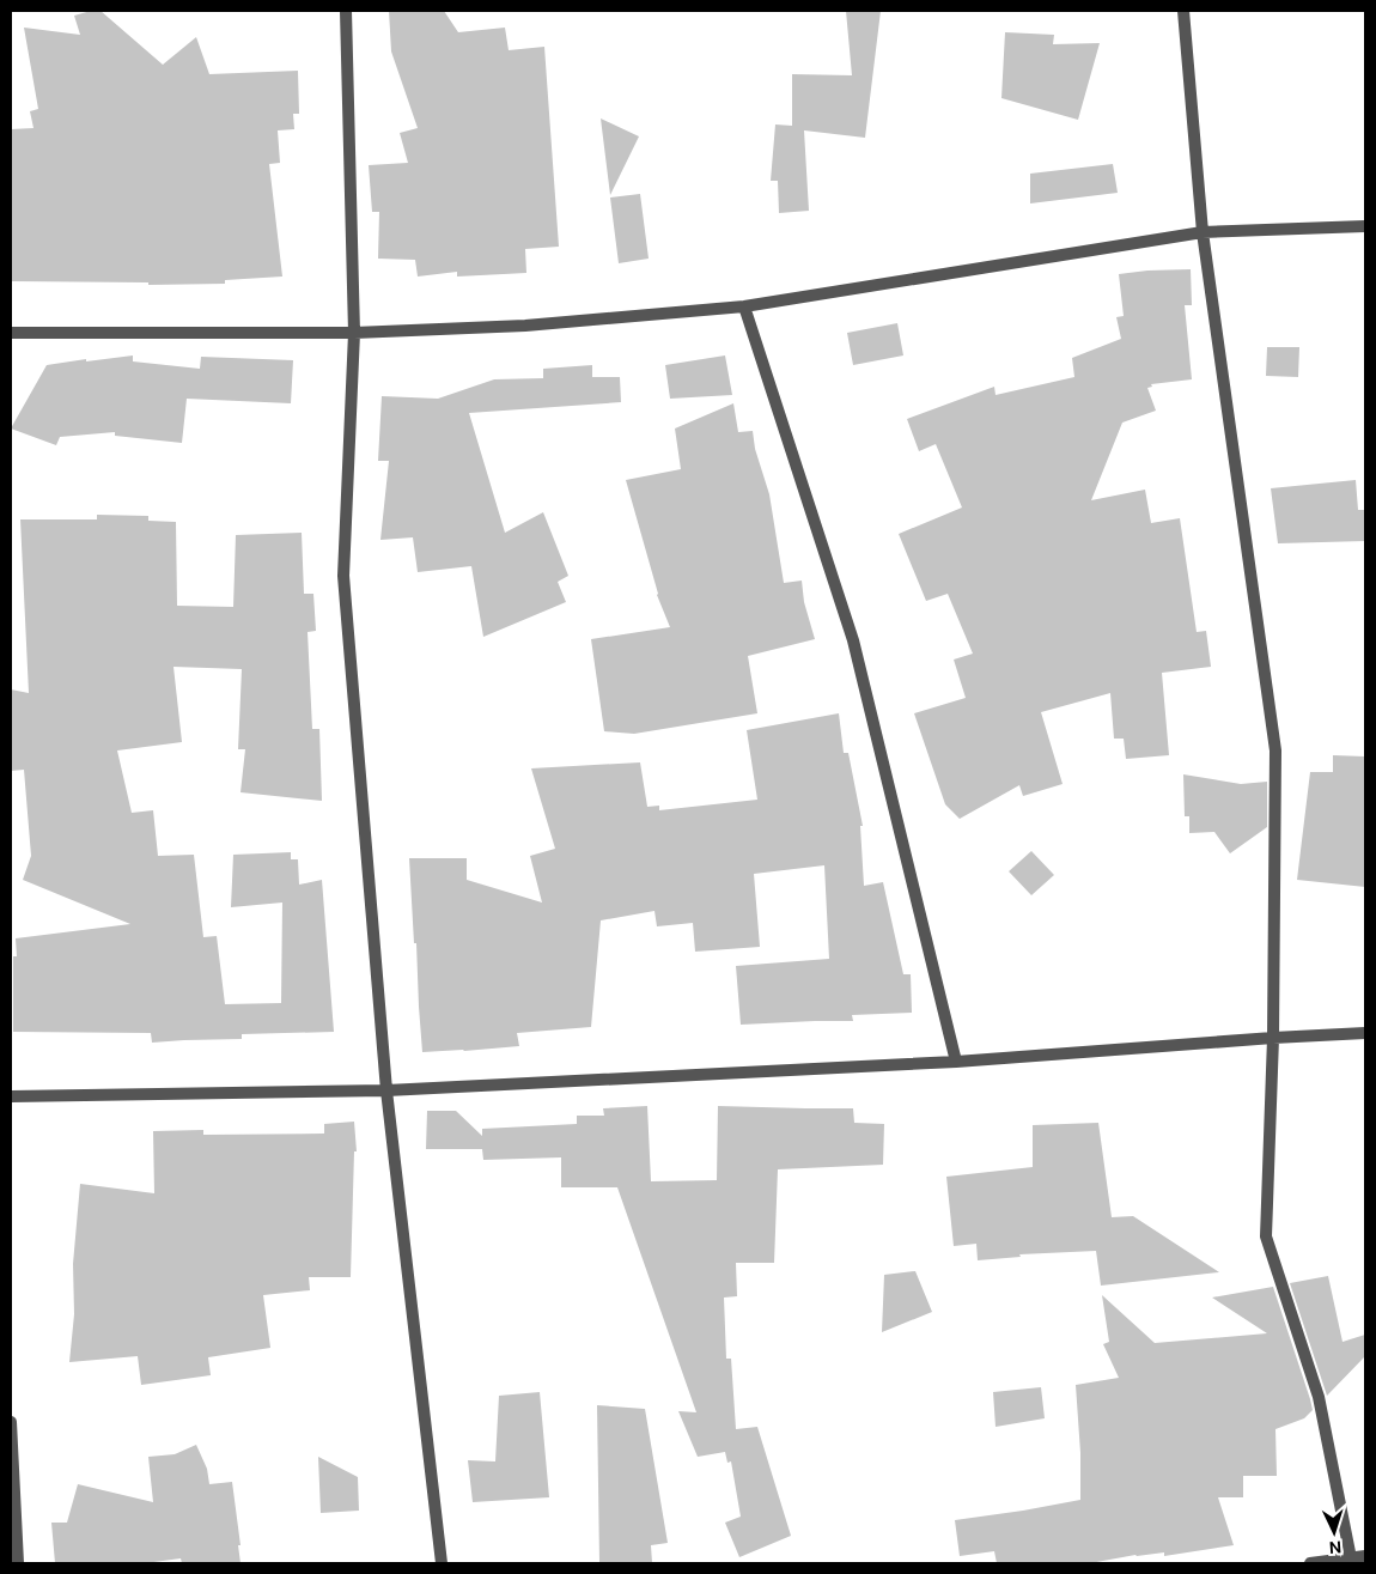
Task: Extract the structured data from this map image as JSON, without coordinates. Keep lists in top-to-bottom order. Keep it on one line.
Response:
{"north":"bottom"}
